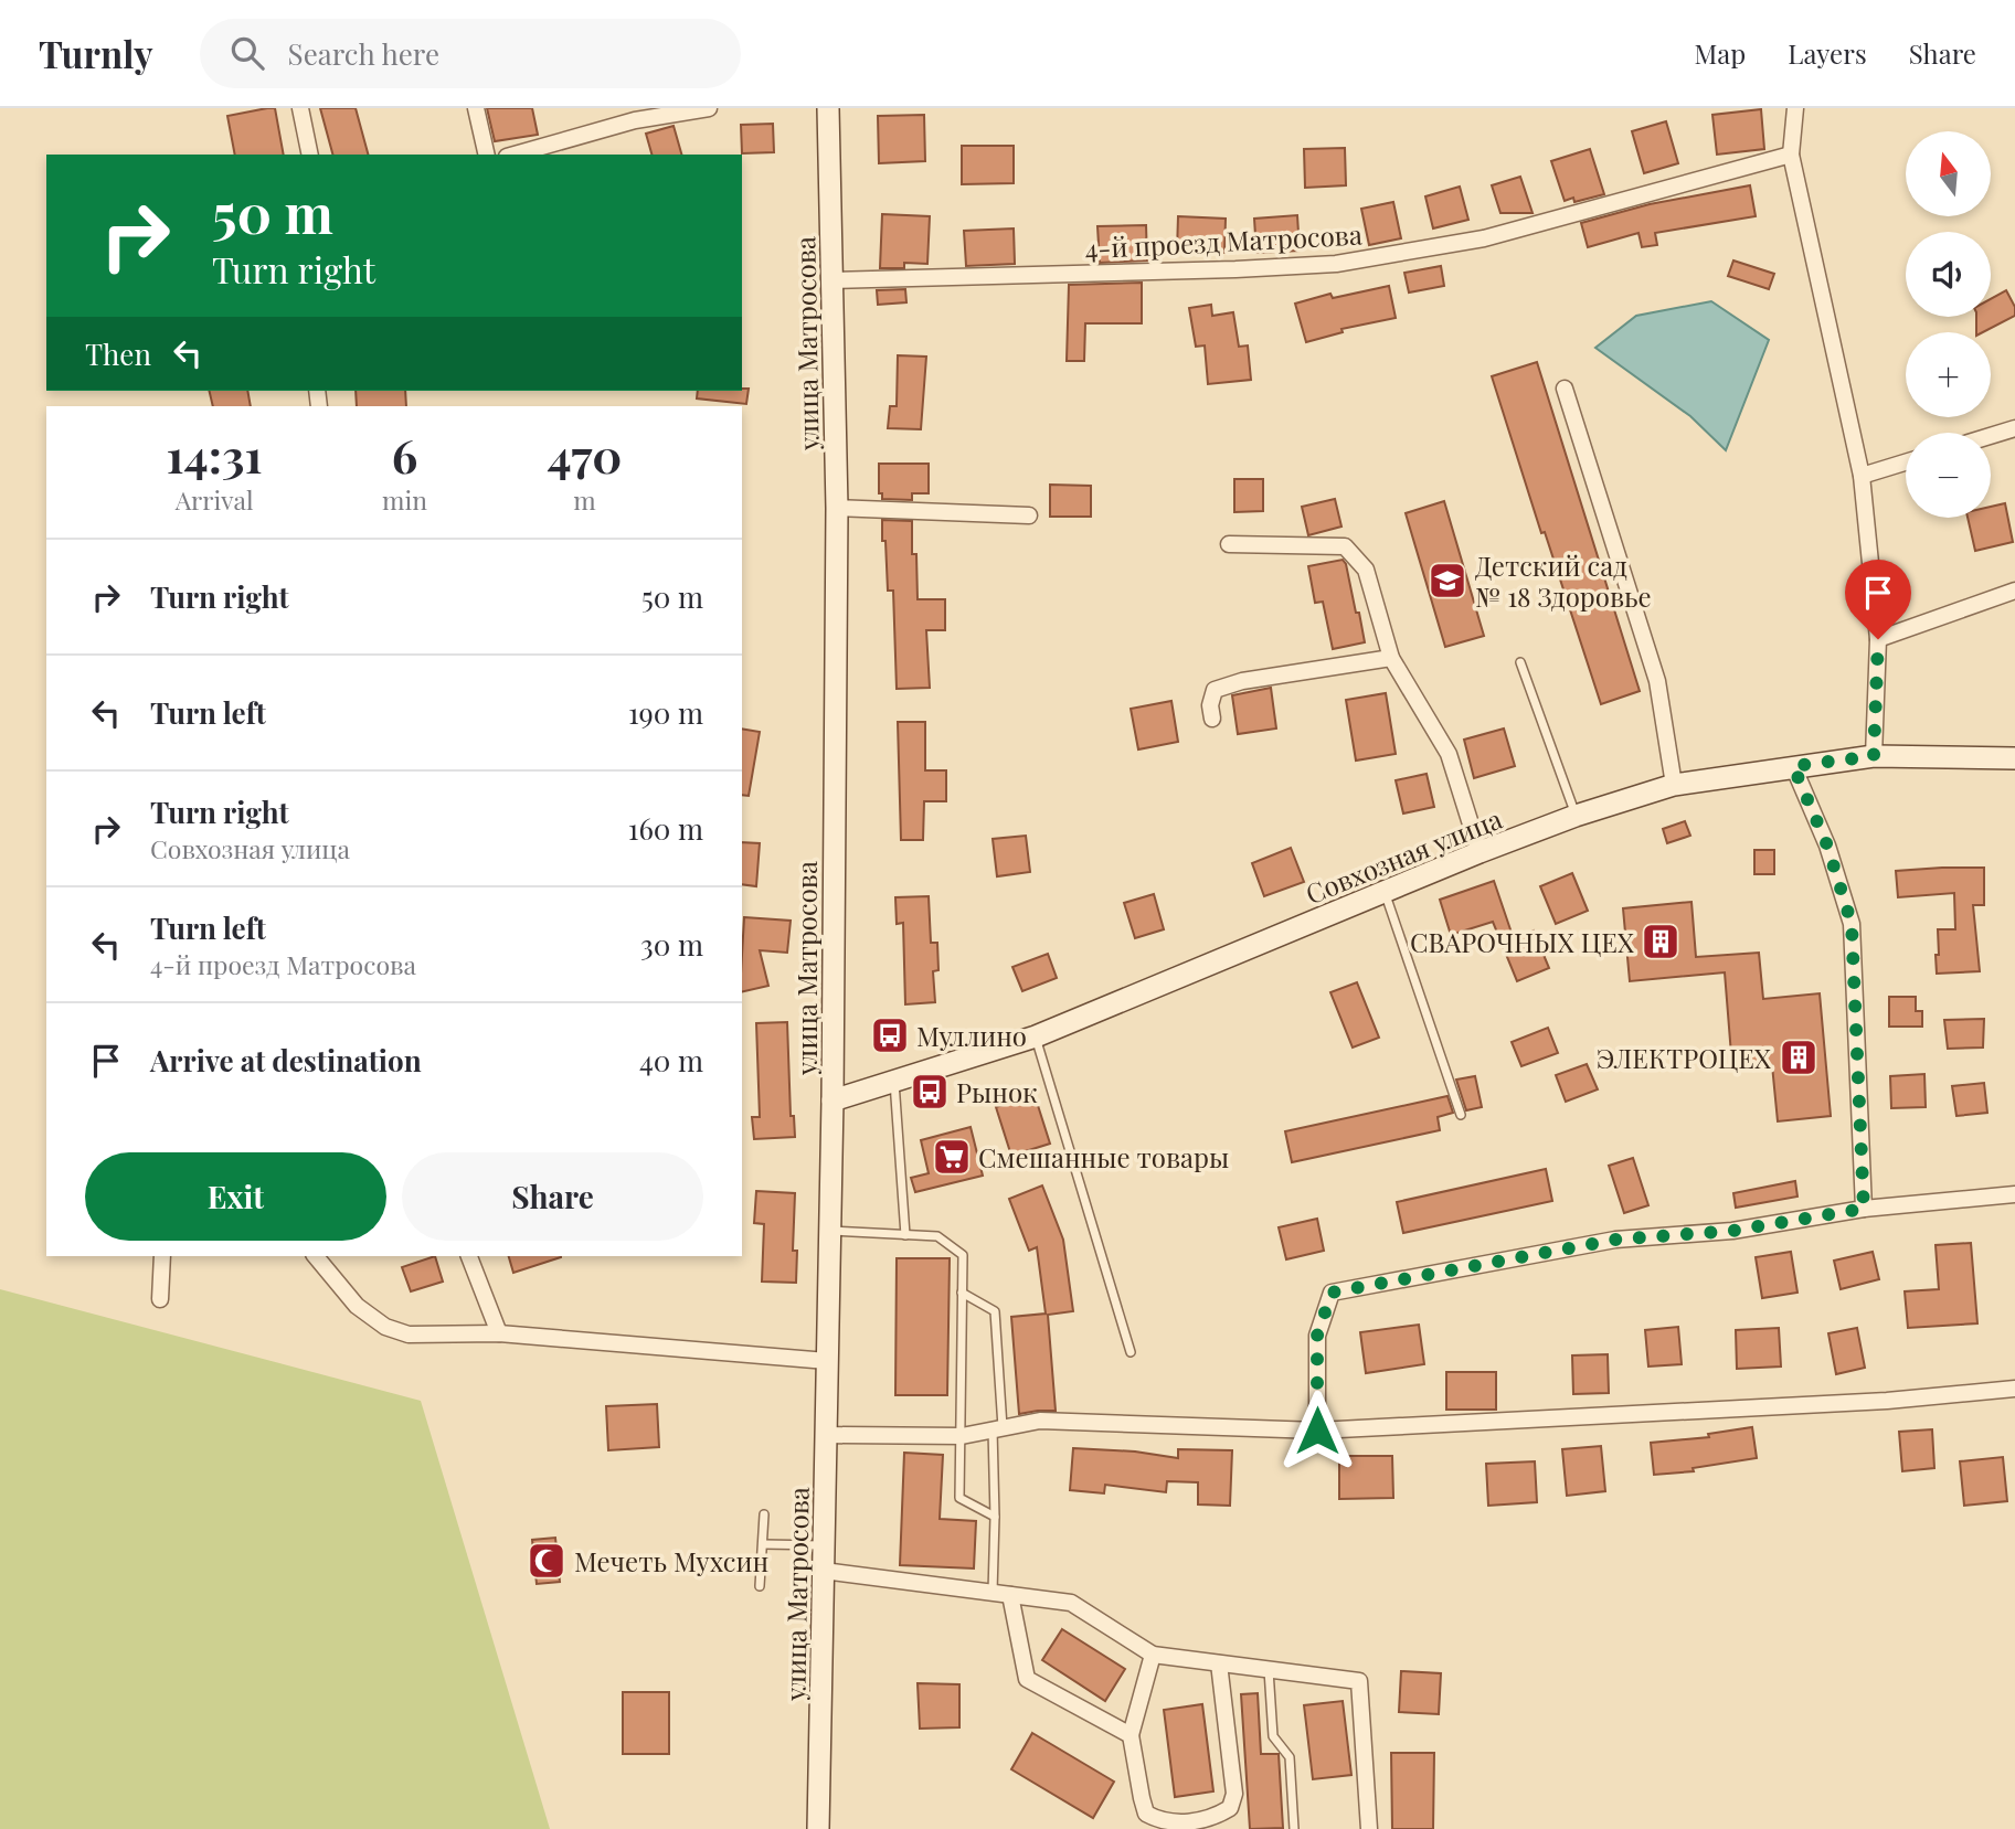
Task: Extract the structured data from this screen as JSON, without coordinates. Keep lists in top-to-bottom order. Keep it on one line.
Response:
{"streets":{"main road":["улица Матросова","Совхозная улица"],"street":["4-й проезд Матросова"]},"crossings":[["4-й проезд Матросова","улица Матросова"],["улица Матросова","Совхозная улица"]],"places":{"school or university":["Детский сад № 18 Здоровье"],"building":["СВАРОЧНЫХ ЦЕХ","ЭЛЕКТРОЦЕХ"],"bus stop":["Муллино","Рынок"],"supermarket":["Смешанные товары"],"mosque":["Мечеть Мухсин"]},"north":"top","page":{"header":"Turnly","search":"Search here","nav":["Map","Layers","Share"],"map_buttons":["+","−"],"turn":["50 m","Turn right"],"then":"Then","eta":["14:31","Arrival","6","min","470","m"],"list":[{"name":"Turn right","value":"50 m"},{"name":"Turn left","value":"190 m"},{"name":"Turn right","note":"Совхозная улица","value":"160 m"},{"name":"Turn left","note":"4-й проезд Матросова","value":"30 m"},{"name":"Arrive at destination","value":"40 m"}],"buttons":["Exit","Share"]}}
